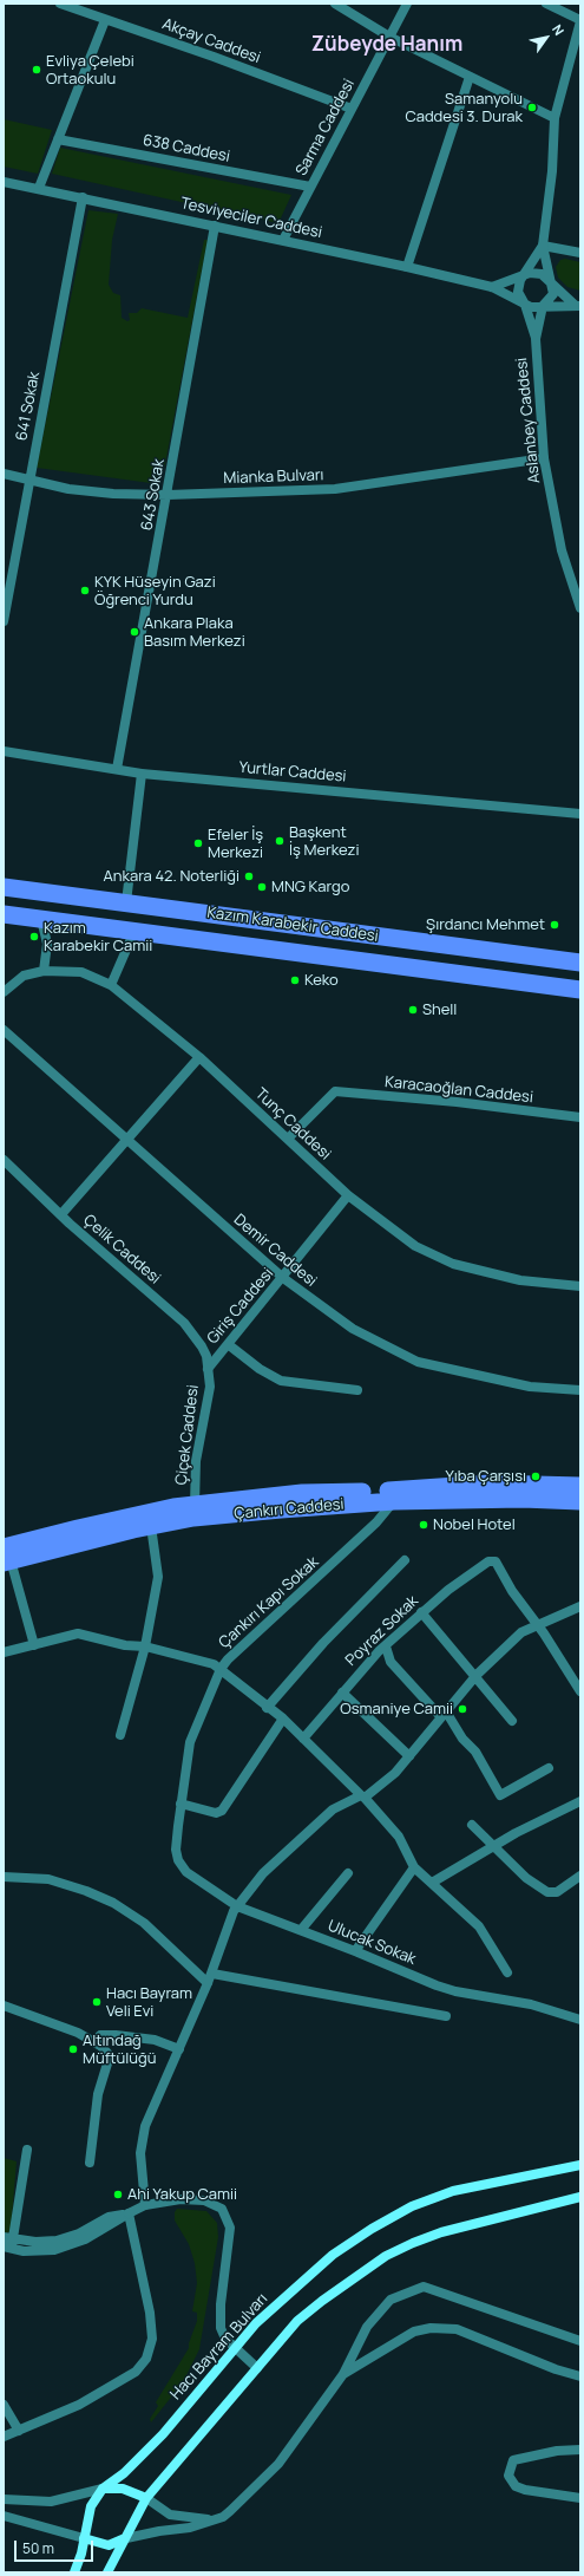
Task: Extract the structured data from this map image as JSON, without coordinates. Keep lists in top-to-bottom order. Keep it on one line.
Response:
{"streets":{"main road":["Kazım Karabekir Caddesi","Çankırı Caddesi","Hacı Bayram Bulvarı"],"street":["Akçay Caddesi","Sarma Caddesi","638 Caddesi","Tesviyeciler Caddesi","641 Sokak","Aslanbey Caddesi","Mianka Bulvarı","643 Sokak","Yurtlar Caddesi","Karacaoğlan Caddesi","Tunç Caddesi","Çelik Caddesi","Demir Caddesi","Giriş Caddesi","Çiçek Caddesi","Çankırı Kapı Sokak","Poyraz Sokak","Ulucak Sokak"]},"crossings":[["Akçay Caddesi","Sarma Caddesi"],["Sarma Caddesi","638 Caddesi"],["Sarma Caddesi","Tesviyeciler Caddesi"],["Tesviyeciler Caddesi","641 Sokak"],["Tesviyeciler Caddesi","643 Sokak"],["641 Sokak","Mianka Bulvarı"],["Aslanbey Caddesi","Mianka Bulvarı"],["Mianka Bulvarı","643 Sokak"],["643 Sokak","Yurtlar Caddesi"],["Karacaoğlan Caddesi","Tunç Caddesi"],["Tunç Caddesi","Giriş Caddesi"],["Çelik Caddesi","Giriş Caddesi"],["Çelik Caddesi","Çiçek Caddesi"],["Demir Caddesi","Giriş Caddesi"],["Giriş Caddesi","Çiçek Caddesi"],["Çiçek Caddesi","Çankırı Caddesi"],["Çankırı Caddesi","Çankırı Kapı Sokak"]],"districts":["Zübeyde Hanım"],"places":["Evliya Çelebi Ortaokulu","Samanyolu Caddesi 3. Durak","KYK Hüseyin Gazi Öğrenci Yurdu","Ankara Plaka Basım Merkezi","Başkent İş Merkezi","Efeler İş Merkezi","Ankara 42. Noterliği","MNG Kargo","Şırdancı Mehmet","Kazım Karabekir Camii","Keko","Shell","Yıba Çarşısı","Nobel Hotel","Osmaniye Camii","Hacı Bayram Veli Evi","Altındağ Müftülüğü","Ahi Yakup Camii"],"scale_bar":"50 m","north":"top right"}
